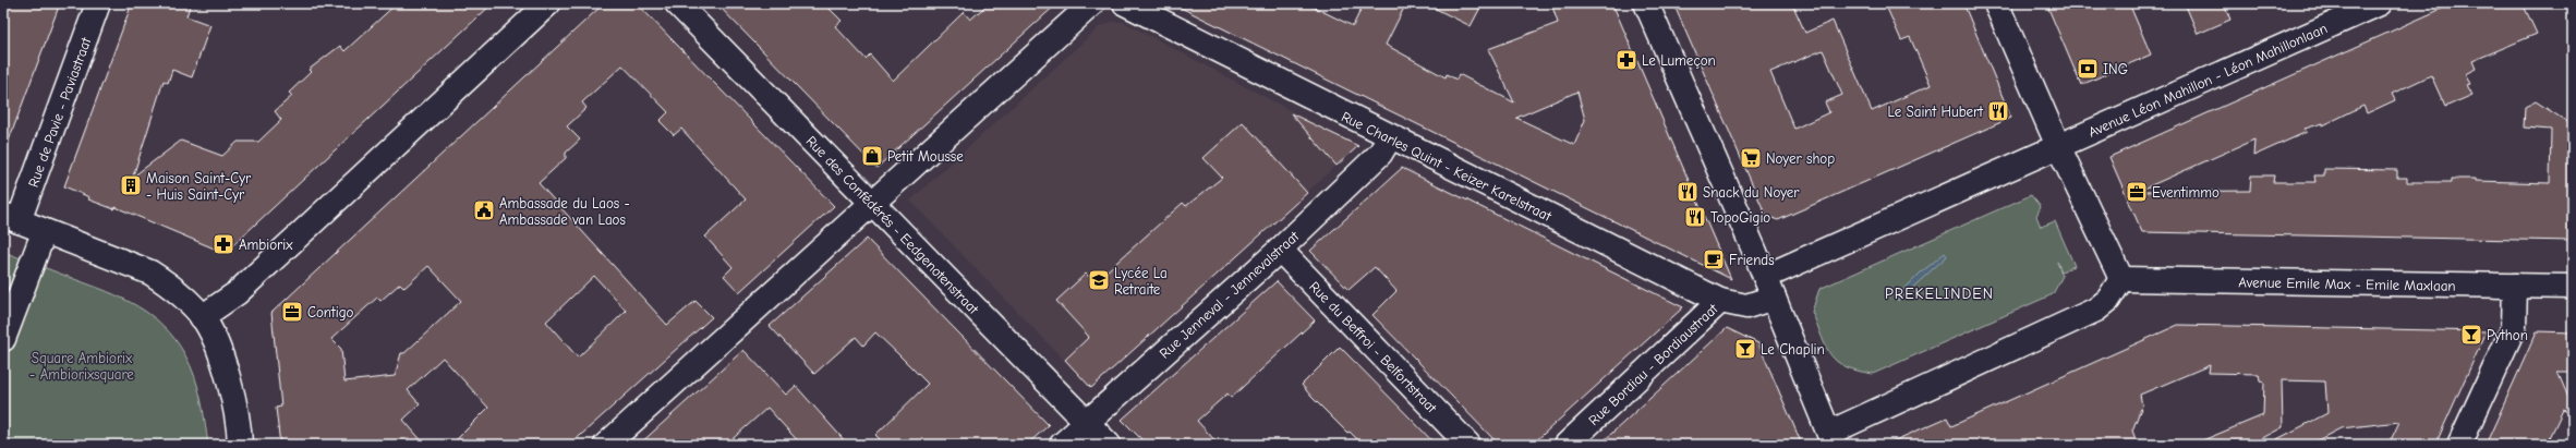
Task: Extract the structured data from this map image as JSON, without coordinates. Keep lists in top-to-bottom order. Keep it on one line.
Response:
{"streets":{"street":["Avenue Léon Mahillon - Léon Mahillonlaan","Rue de Pavie - Paviastraat","Rue Charles Quint - Keizer Karelstraat","Rue des Confédérés - Eedgenotenstraat","Avenue Emile Max - Emile Maxlaan","Rue Jenneval - Jennevalstraat","Rue du Beffroi - Belfortstraat","Rue Bordiau - Bordiaustraat"]},"crossings":[["Avenue Léon Mahillon - Léon Mahillonlaan","Rue Charles Quint - Keizer Karelstraat"],["Rue Charles Quint - Keizer Karelstraat","Rue Jenneval - Jennevalstraat"],["Rue Charles Quint - Keizer Karelstraat","Rue Bordiau - Bordiaustraat"],["Rue des Confédérés - Eedgenotenstraat","Rue Jenneval - Jennevalstraat"],["Rue Jenneval - Jennevalstraat","Rue du Beffroi - Belfortstraat"]],"districts":["PREKELINDEN"],"parks":["Square Ambiorix - Ambiorixsquare"],"places":{"pharmacy":["Le Lumeçon","Ambiorix"],"bank":["ING"],"restaurant":["Le Saint Hubert","Snack du Noyer","TopoGigio"],"shop":["Petit Mousse"],"supermarket":["Noyer shop"],"building":["Maison Saint-Cyr - Huis Saint-Cyr"],"office":["Eventimmo","Contigo"],"public building":["Ambassade du Laos - Ambassade van Laos"],"cafe":["Friends"],"school or university":["Lycée La Retraite"],"bar":["Python","Le Chaplin"]}}
